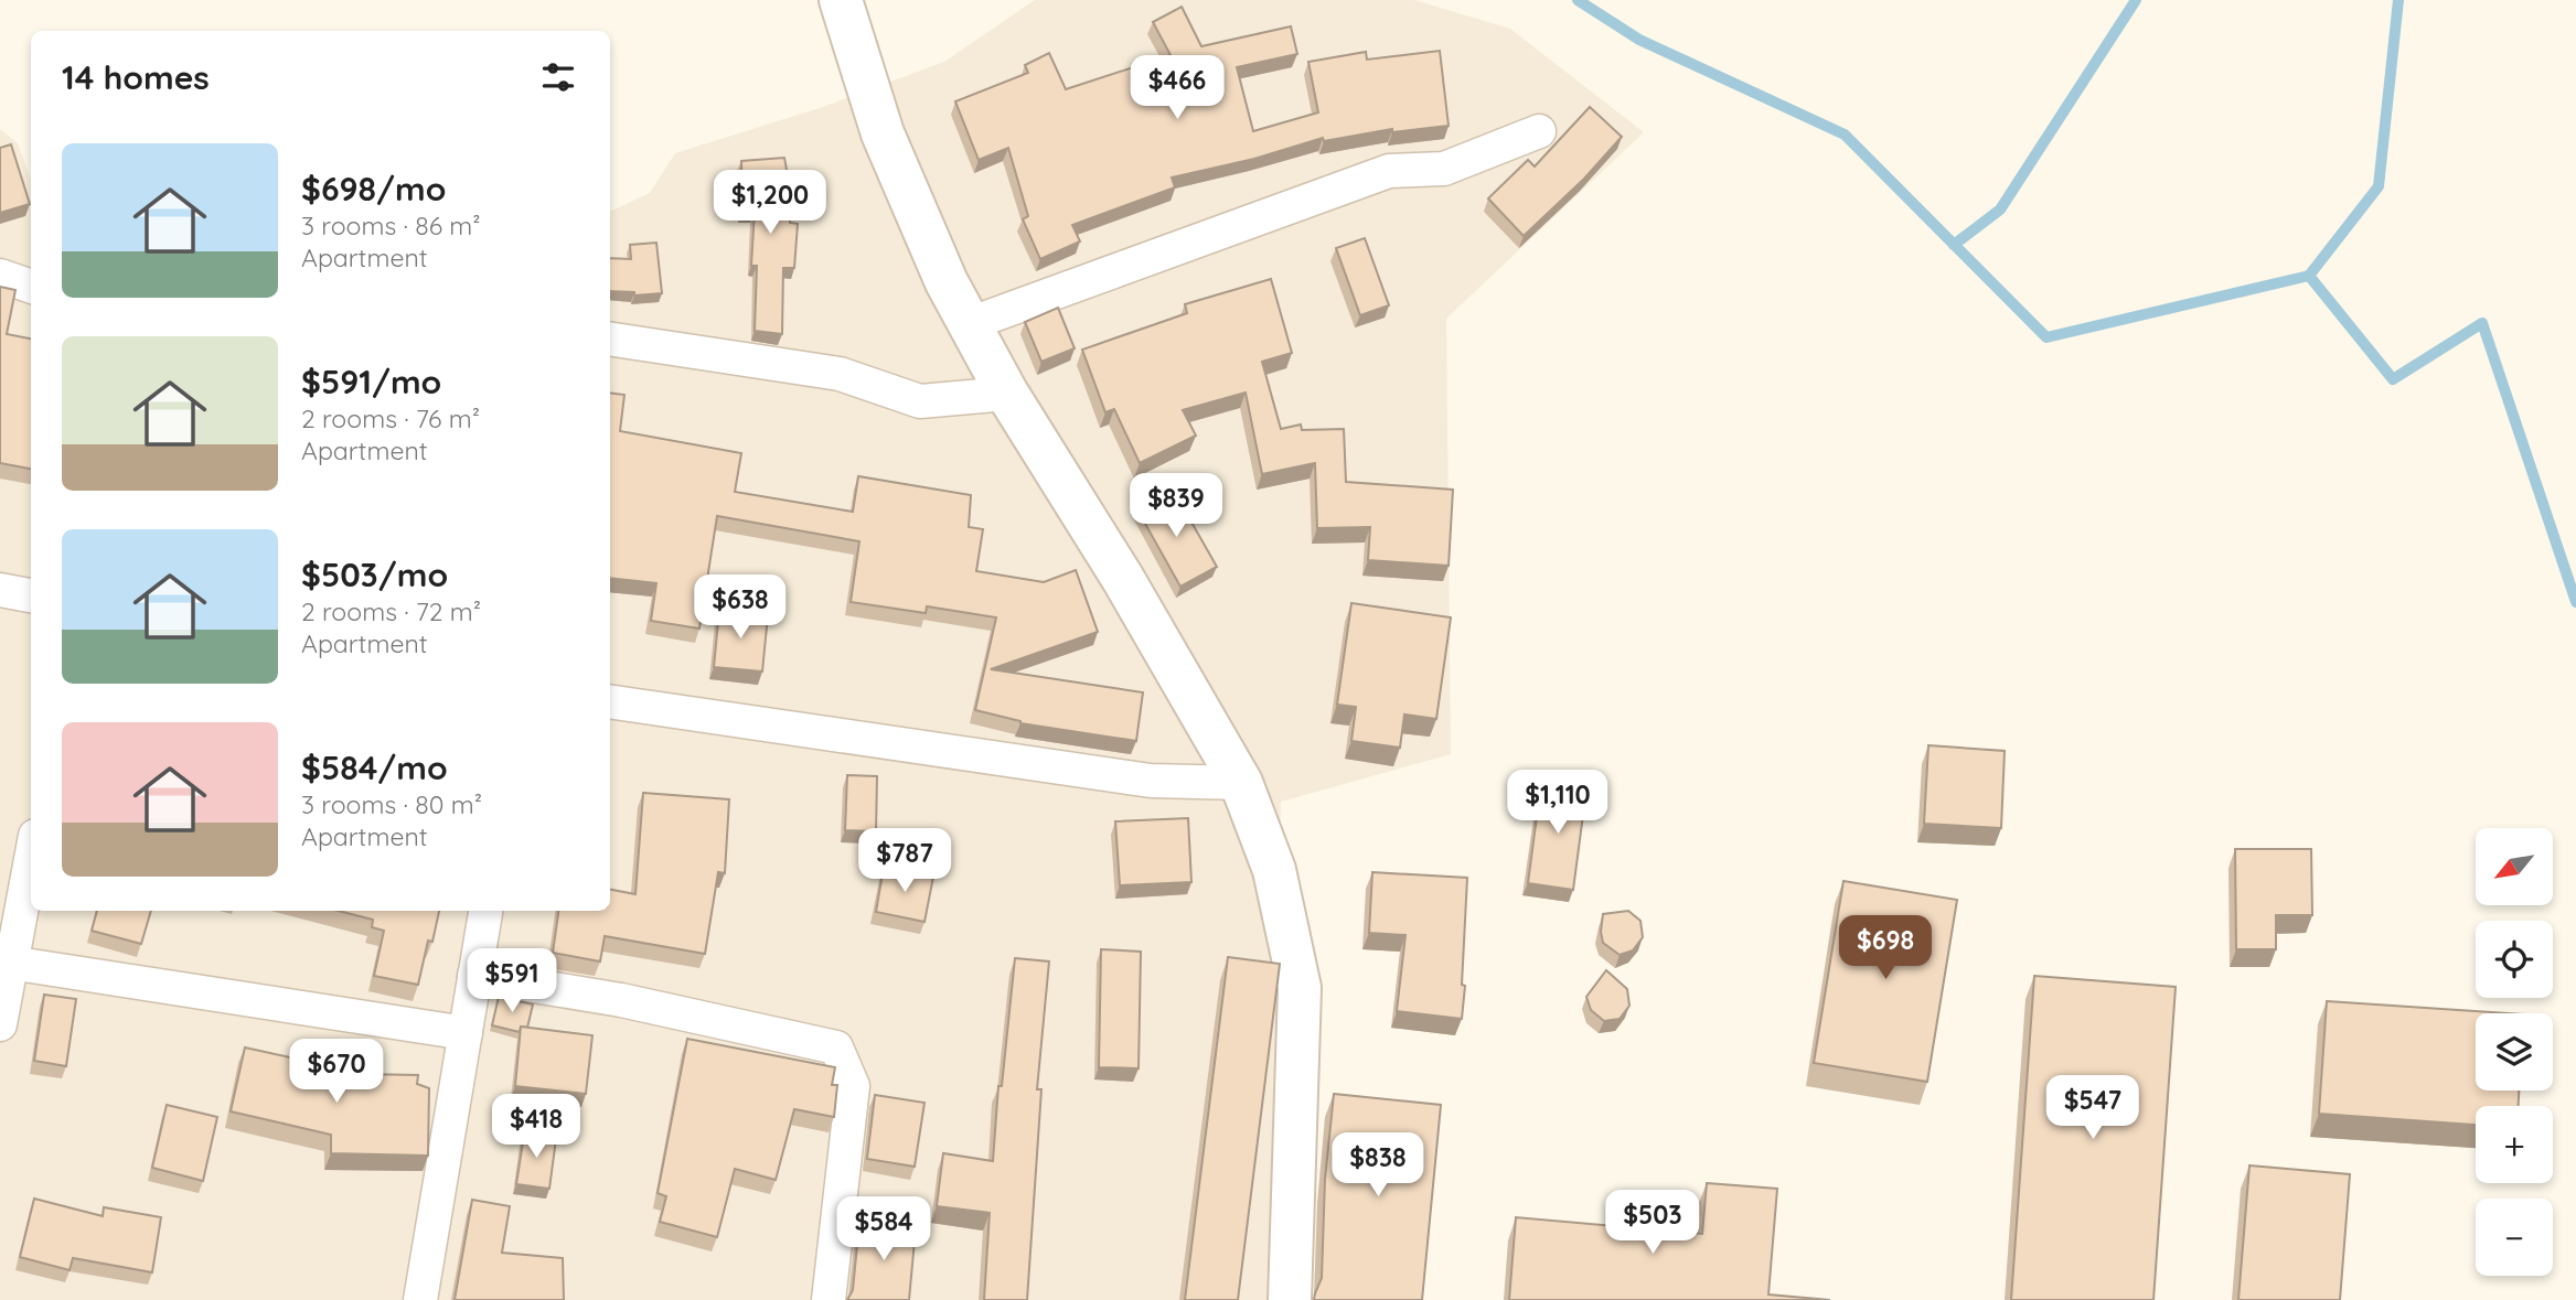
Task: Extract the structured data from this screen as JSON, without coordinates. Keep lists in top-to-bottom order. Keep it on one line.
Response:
{"north":"bottom left","page":{"heading":"14 homes","price":["$466","$1,200","$839","$638","$1,110","$787","$698","$591","$670","$547","$418","$838","$503","$584"],"list":[{"name":"$698/mo","note":"3 rooms · 86 m² · Apartment"},{"name":"$591/mo","note":"2 rooms · 76 m² · Apartment"},{"name":"$503/mo","note":"2 rooms · 72 m² · Apartment"},{"name":"$584/mo","note":"3 rooms · 80 m² · Apartment"}],"map_buttons":["+","−"]}}
